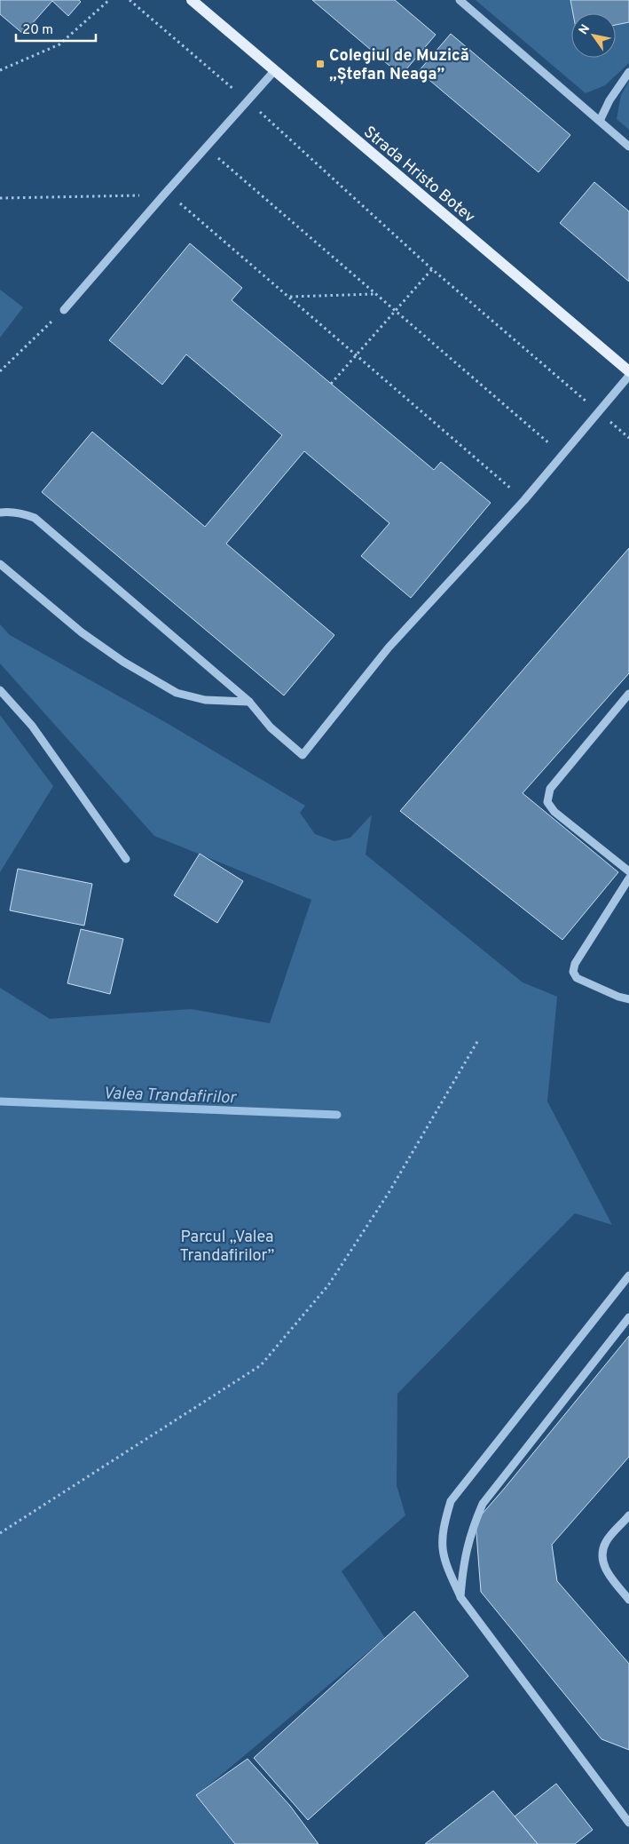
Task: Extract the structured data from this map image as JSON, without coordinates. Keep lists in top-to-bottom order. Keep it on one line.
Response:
{"streets":{"main road":["Strada Hristo Botev"]},"water":["Valea Trandafirilor"],"parks":["Parcul „Valea Trandafirilor”"],"places":{"transit":["Colegiul de Muzică „Ștefan Neaga”"]},"scale_bar":"20 m","north":"top left"}
